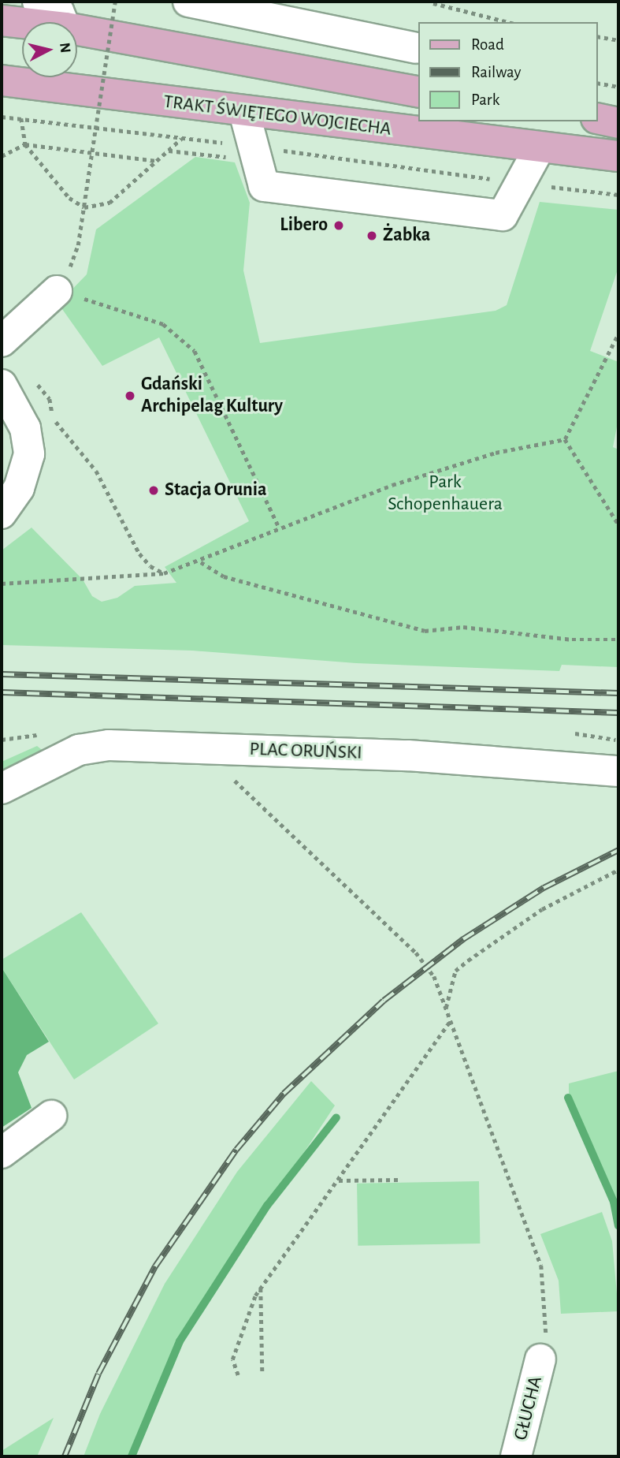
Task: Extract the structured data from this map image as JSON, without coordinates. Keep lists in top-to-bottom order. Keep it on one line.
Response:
{"streets":{"main road":["TRAKT ŚWIĘTEGO WOJCIECHA"],"street":["PLAC ORUŃSKI","GŁUCHA"]},"parks":["Park Schopenhauera"],"places":["Libero","Żabka","Gdański Archipelag Kultury","Stacja Orunia"],"legend":["Road","Railway","Park"],"north":"right"}
